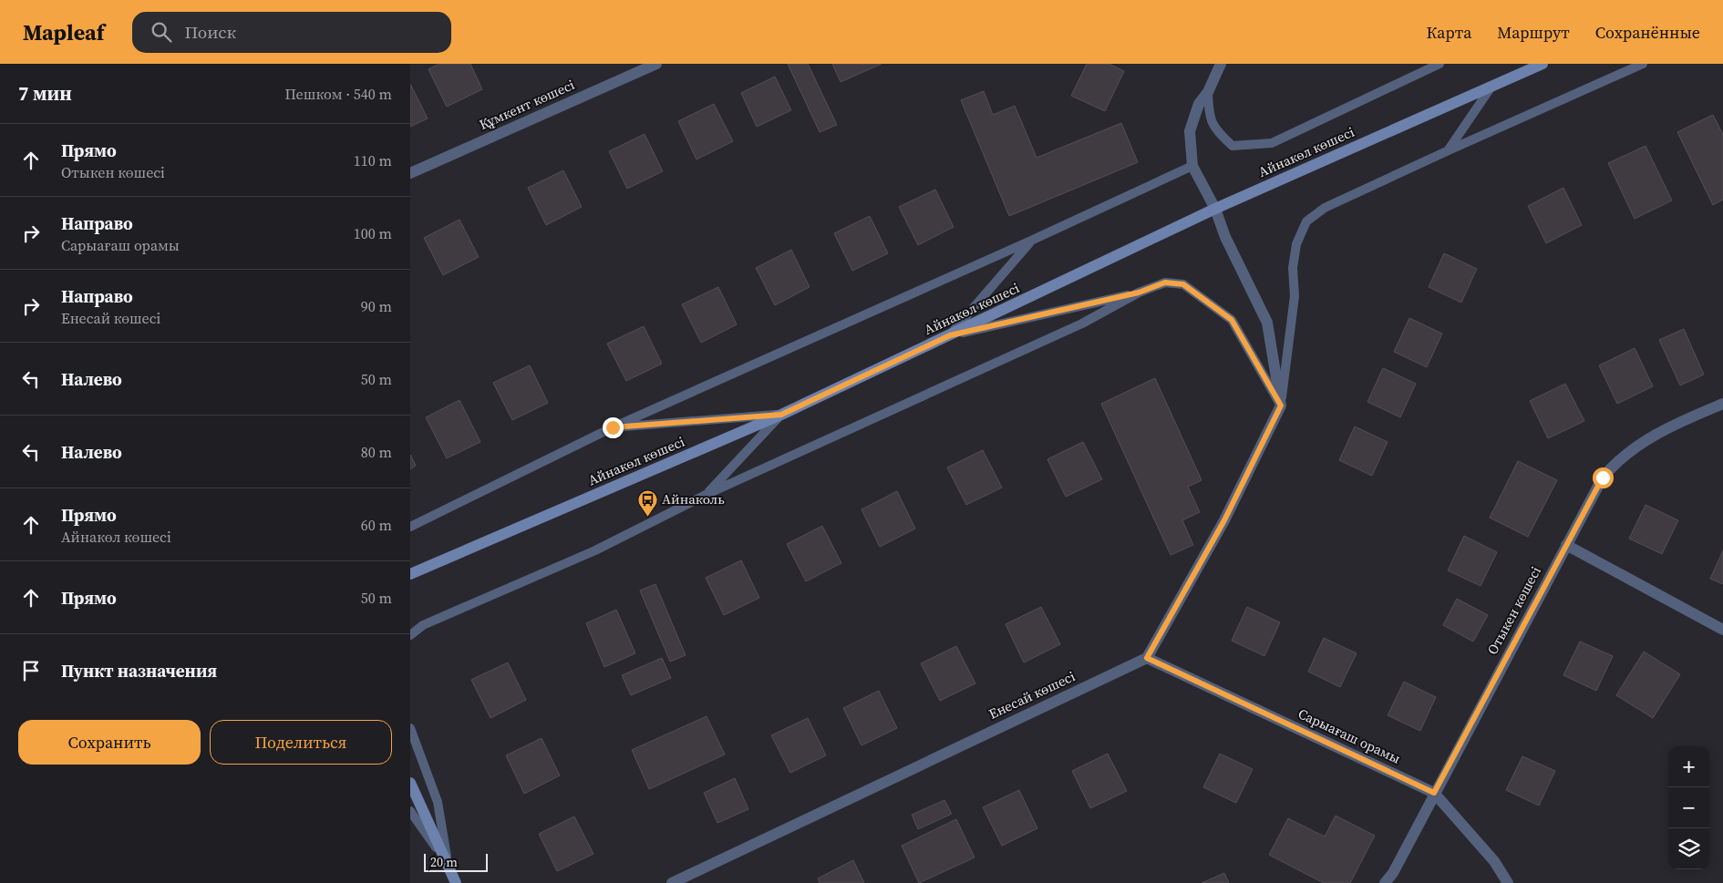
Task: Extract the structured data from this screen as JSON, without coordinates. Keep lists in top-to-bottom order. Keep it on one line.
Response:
{"streets":{"main road":["Айнакөл көшесі"],"street":["Құмкент көшесі","Отыкен көшесі","Енесай көшесі","Сарыағаш орамы"]},"crossings":[["Отыкен көшесі","Сарыағаш орамы"],["Енесай көшесі","Сарыағаш орамы"]],"places":{"bus stop":["Айнаколь"]},"scale_bar":"20 m","page":{"header":"Mapleaf","search":"Поиск","nav":["Карта","Маршрут","Сохранённые"],"heading":["7 мин","Пешком · 540 m"],"list":[["Прямо","Отыкен көшесі","110 m"],["Направо","Сарыағаш орамы","100 m"],["Направо","Енесай көшесі","90 m"],["Налево","50 m"],["Налево","80 m"],["Прямо","Айнакөл көшесі","60 m"],["Прямо","50 m"],"Пункт назначения"],"buttons":["Сохранить","Поделиться"],"map_buttons":["+","−"],"scale":"20 m"}}
